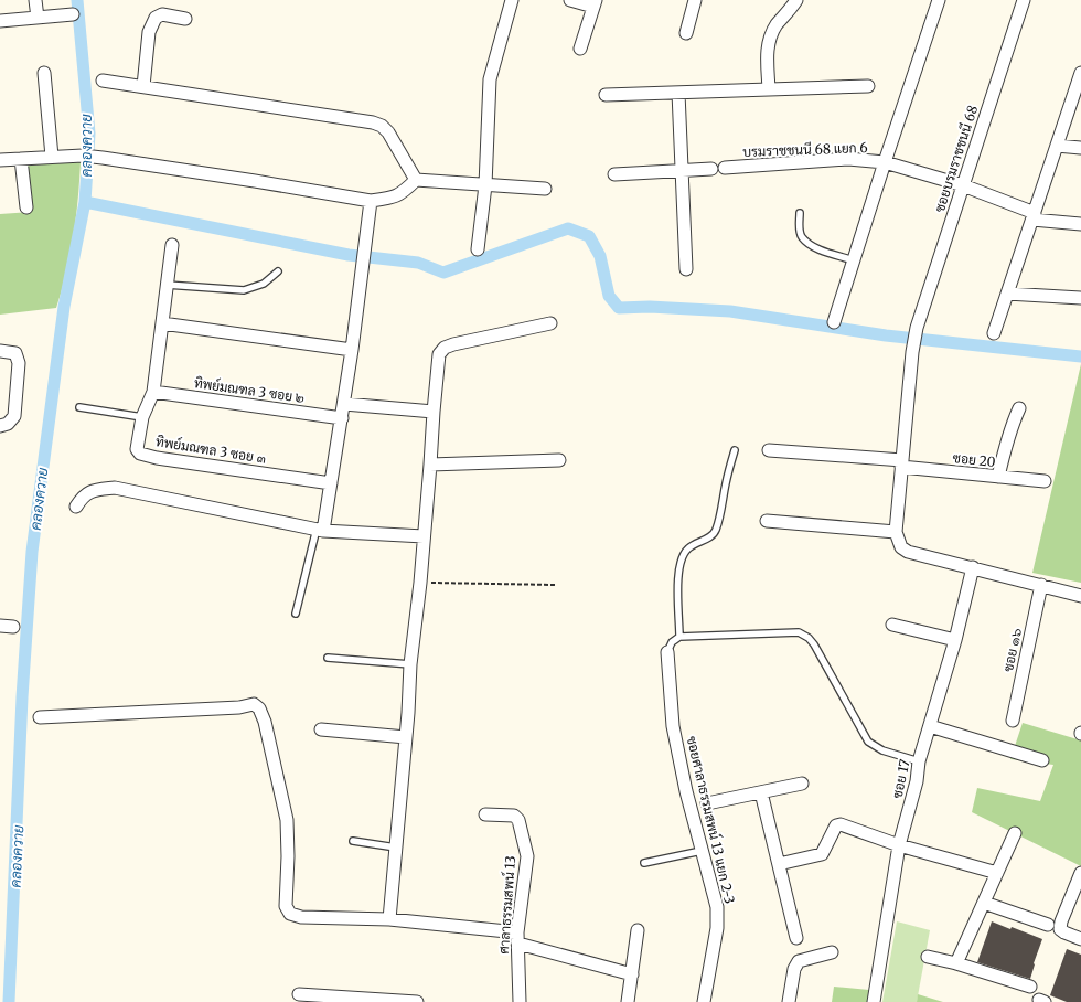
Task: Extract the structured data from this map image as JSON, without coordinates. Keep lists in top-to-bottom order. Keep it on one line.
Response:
{"streets":{"street":["บรมราชชนนี 68 แยก 6","ซอยบรมราชชนนี 68","ทิพย์มณฑล 3 ซอย ๒","ทิพย์มณฑล 3 ซอย ๓","ซอย 20","ซอย ๑๖","ซอย 17","ซอยศาลาธรรมสพน์ 13 แยก 2-3","ศาลาธรรมสพน์ 13"]},"crossings":[["บรมราชชนนี 68 แยก 6","ซอยบรมราชชนนี 68"],["ซอยบรมราชชนนี 68","ซอย 20"],["ทิพย์มณฑล 3 ซอย ๒","ทิพย์มณฑล 3 ซอย ๓"]],"water":["คลองควาย"]}
